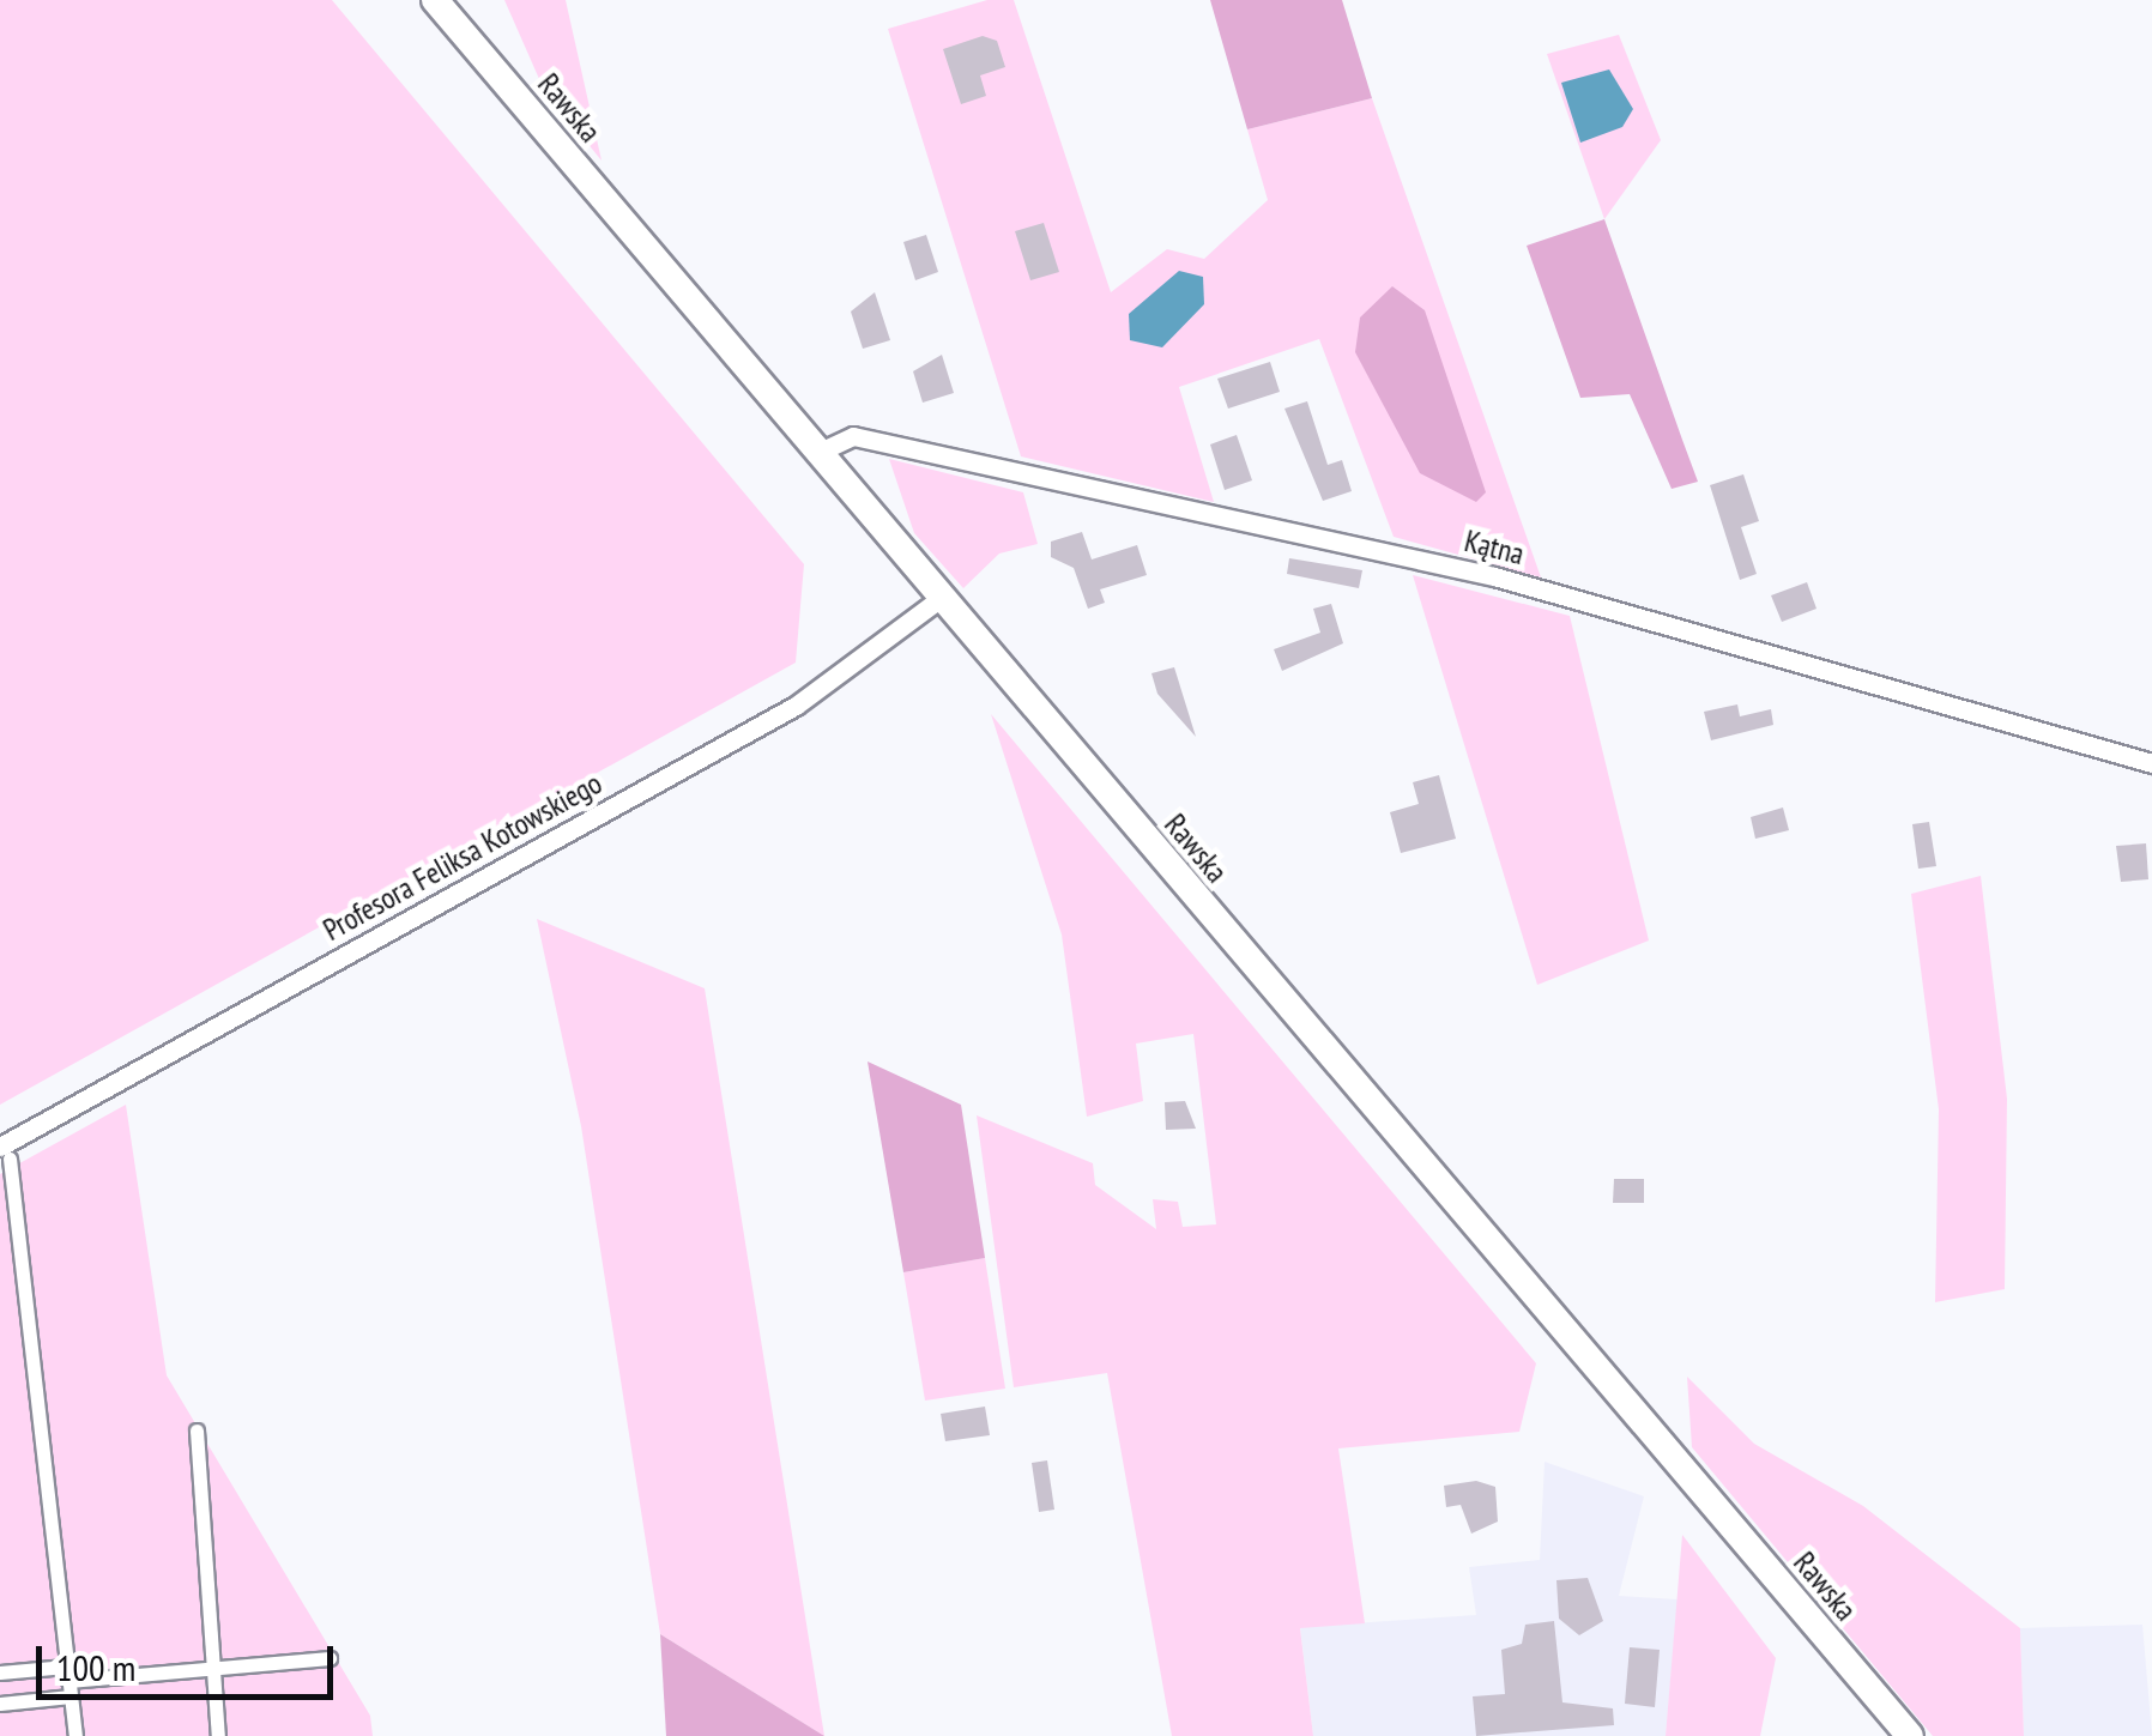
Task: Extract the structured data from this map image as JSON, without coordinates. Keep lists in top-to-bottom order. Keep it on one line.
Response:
{"streets":{"main road":["Rawska"],"street":["Kątna","Profesora Feliksa Kotowskiego"]},"crossings":[["Rawska","Kątna"],["Rawska","Profesora Feliksa Kotowskiego"]],"scale_bar":"100 m"}
